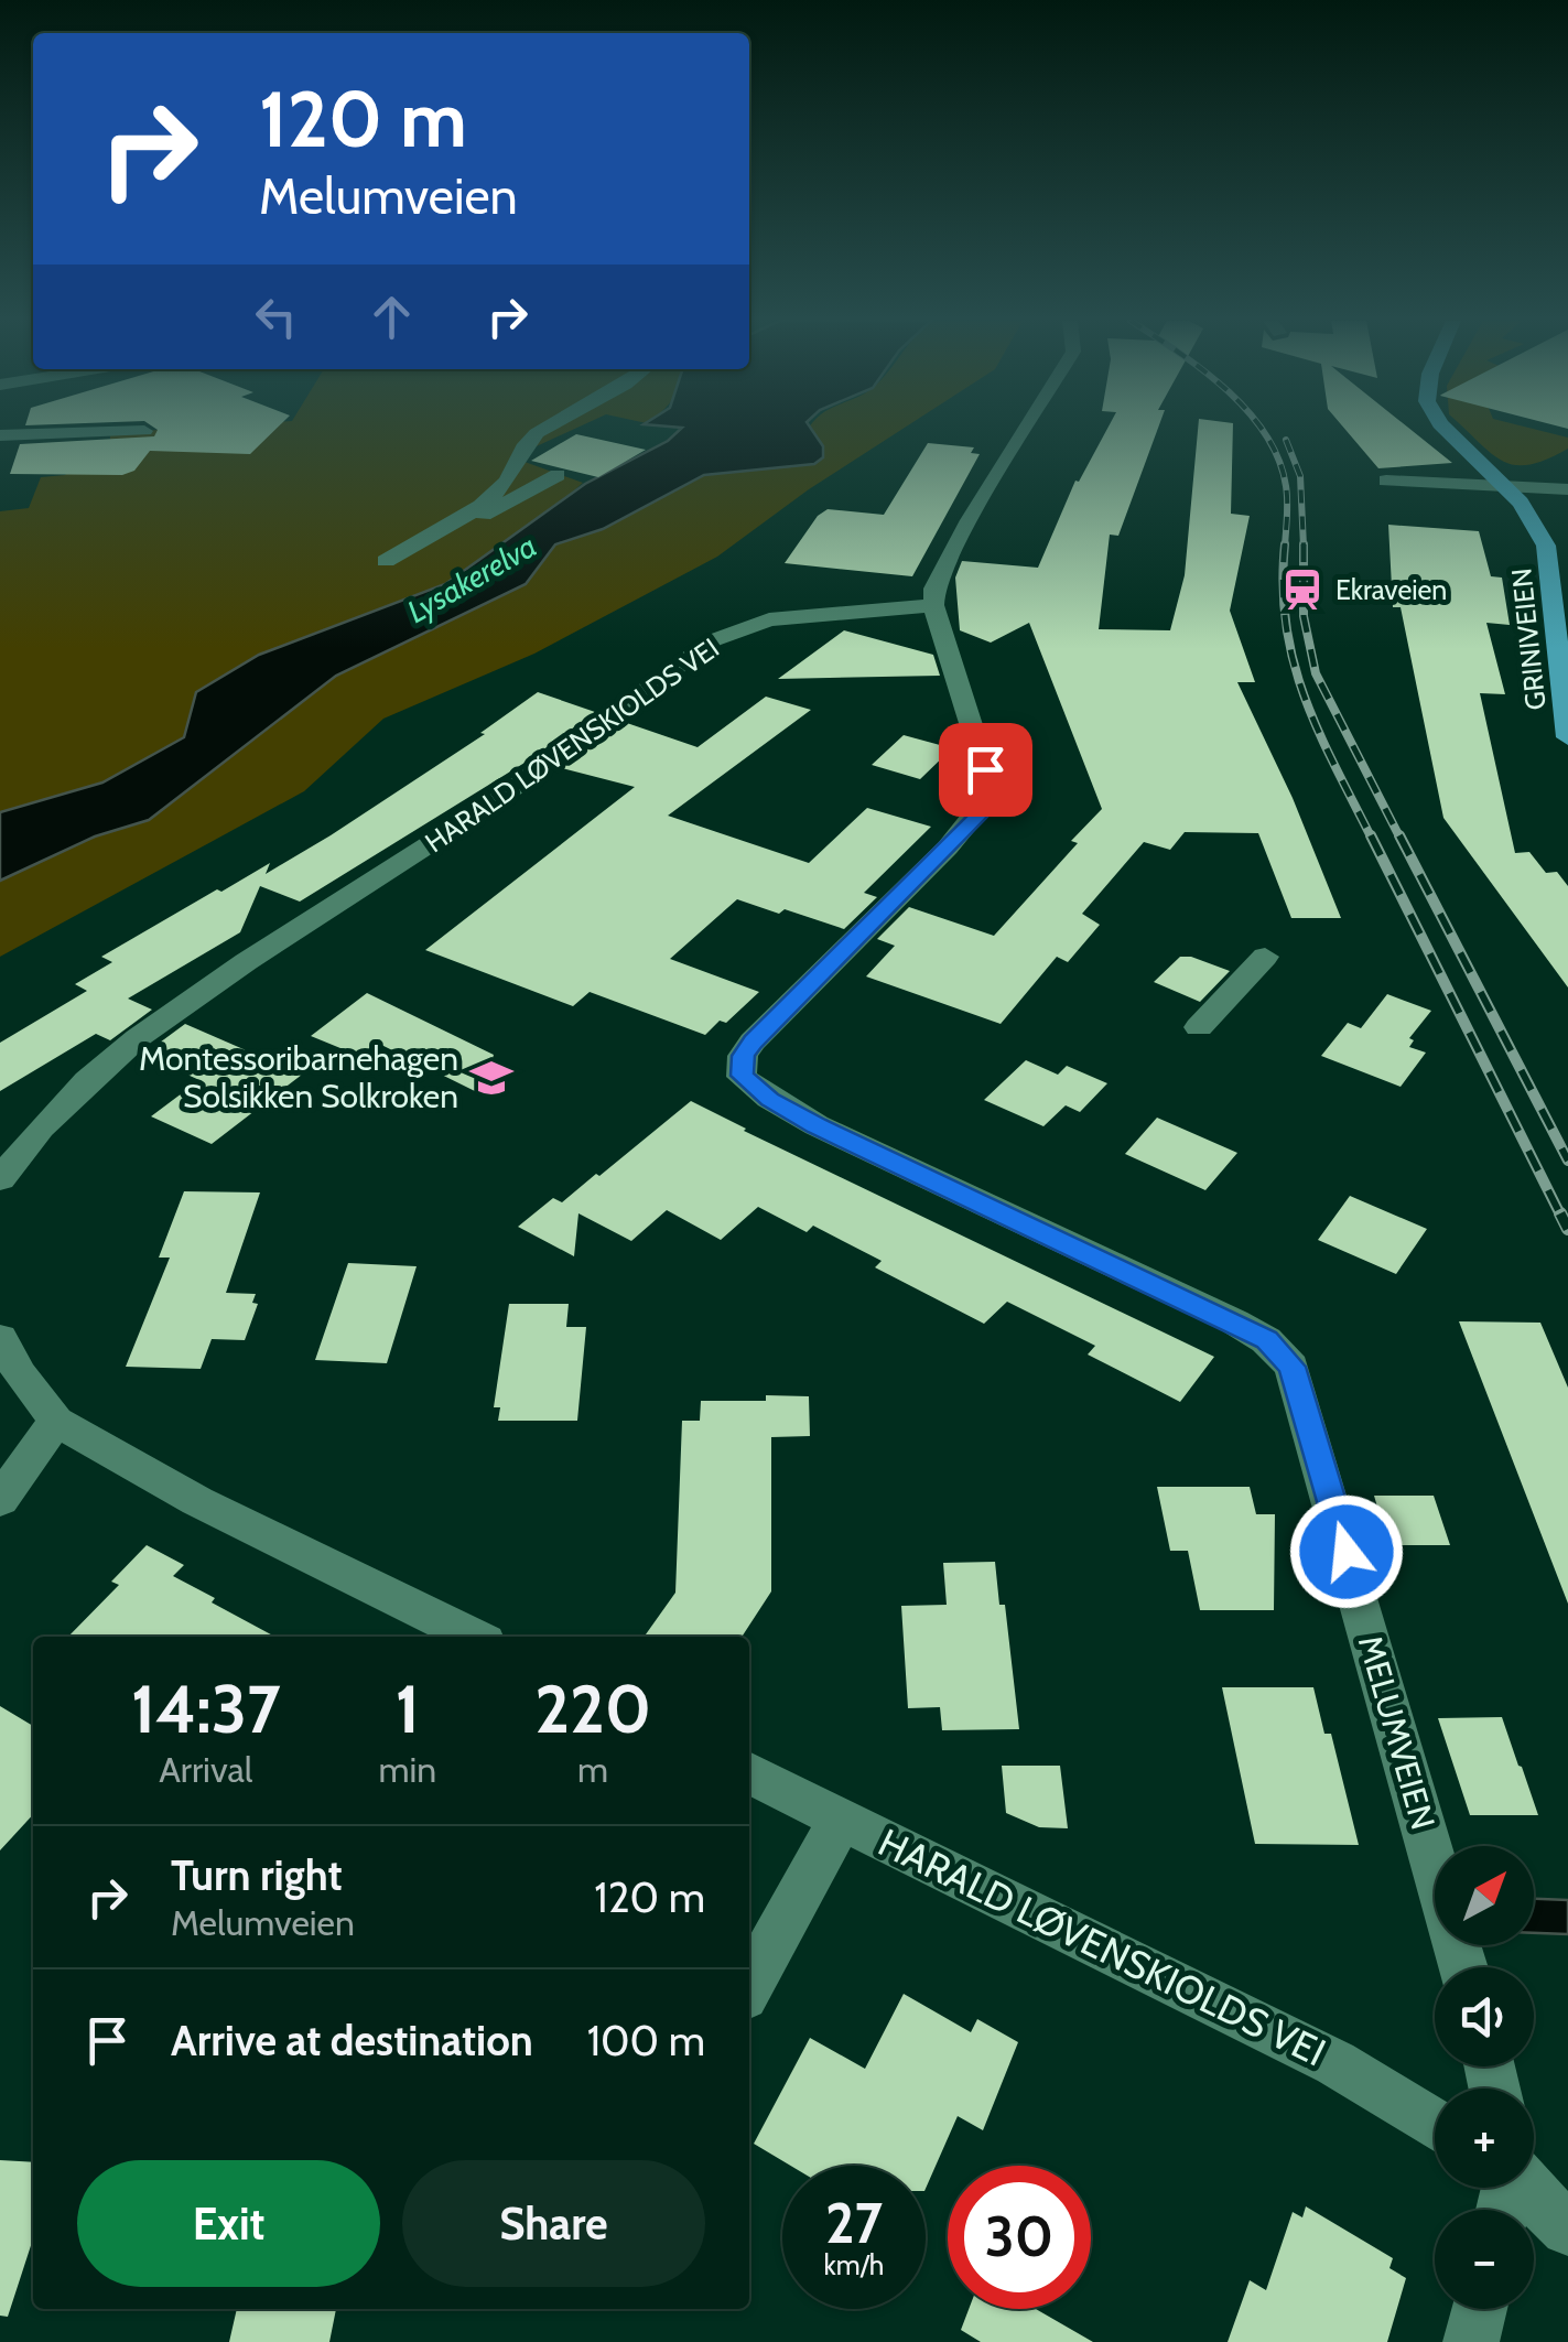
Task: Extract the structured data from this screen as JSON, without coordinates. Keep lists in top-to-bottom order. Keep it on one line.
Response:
{"streets":{"main road":["GRINIVEIEN"],"street":["HARALD LØVENSKIOLDS VEI","MELUMVEIEN"]},"crossings":[["HARALD LØVENSKIOLDS VEI","MELUMVEIEN"]],"water":["Lysakerelva"],"places":{"station":["Ekraveien"],"school or university":["Montessoribarnehagen Solsikken Solkroken"]},"north":"top right","page":{"turn":["120 m","Melumveien"],"eta":["14:37","Arrival","1","min","220","m"],"list":[{"name":"Turn right","note":"Melumveien","value":"120 m"},{"name":"Arrive at destination","value":"100 m"}],"map_buttons":["+","−"],"buttons":["Exit","Share"],"speed":"27 km/h","limit":"30"}}
